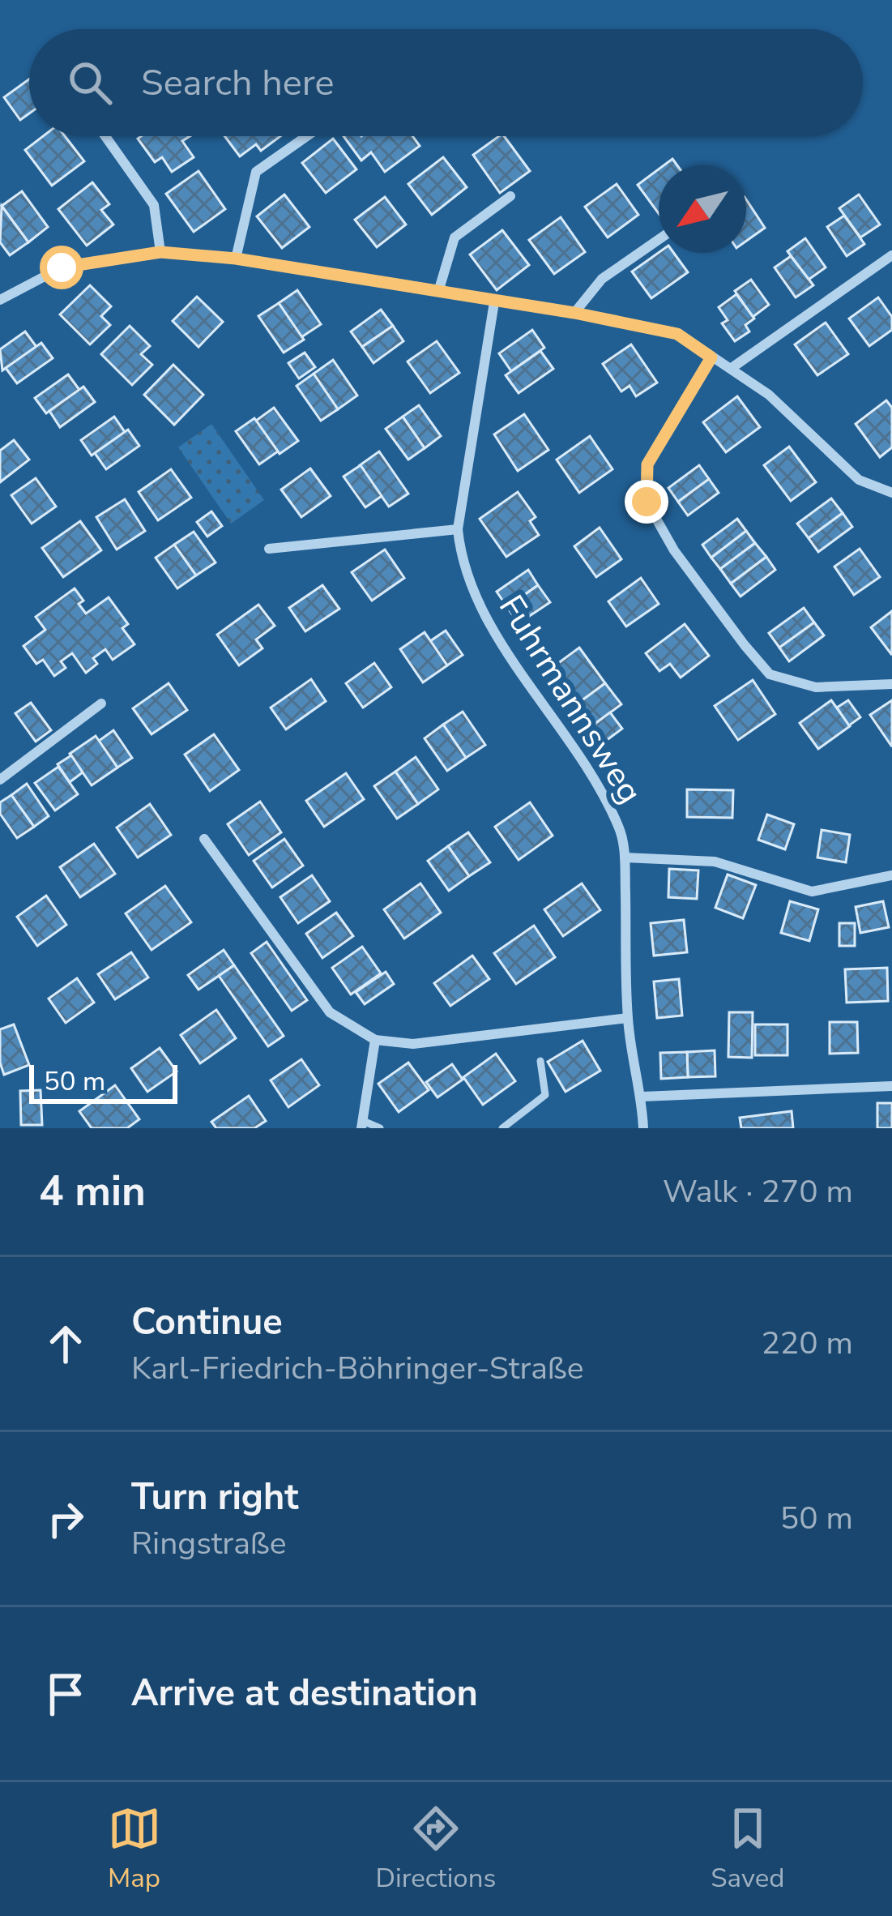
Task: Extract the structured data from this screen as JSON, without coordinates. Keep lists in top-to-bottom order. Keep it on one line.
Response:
{"streets":{"street":["Fuhrmannsweg"]},"scale_bar":"50 m","north":"bottom left","page":{"search":"Search here","scale":"50 m","heading":["4 min","Walk · 270 m"],"list":[["Continue","Karl-Friedrich-Böhringer-Straße","220 m"],["Turn right","Ringstraße","50 m"],"Arrive at destination"],"nav":["Map","Directions","Saved"]}}
